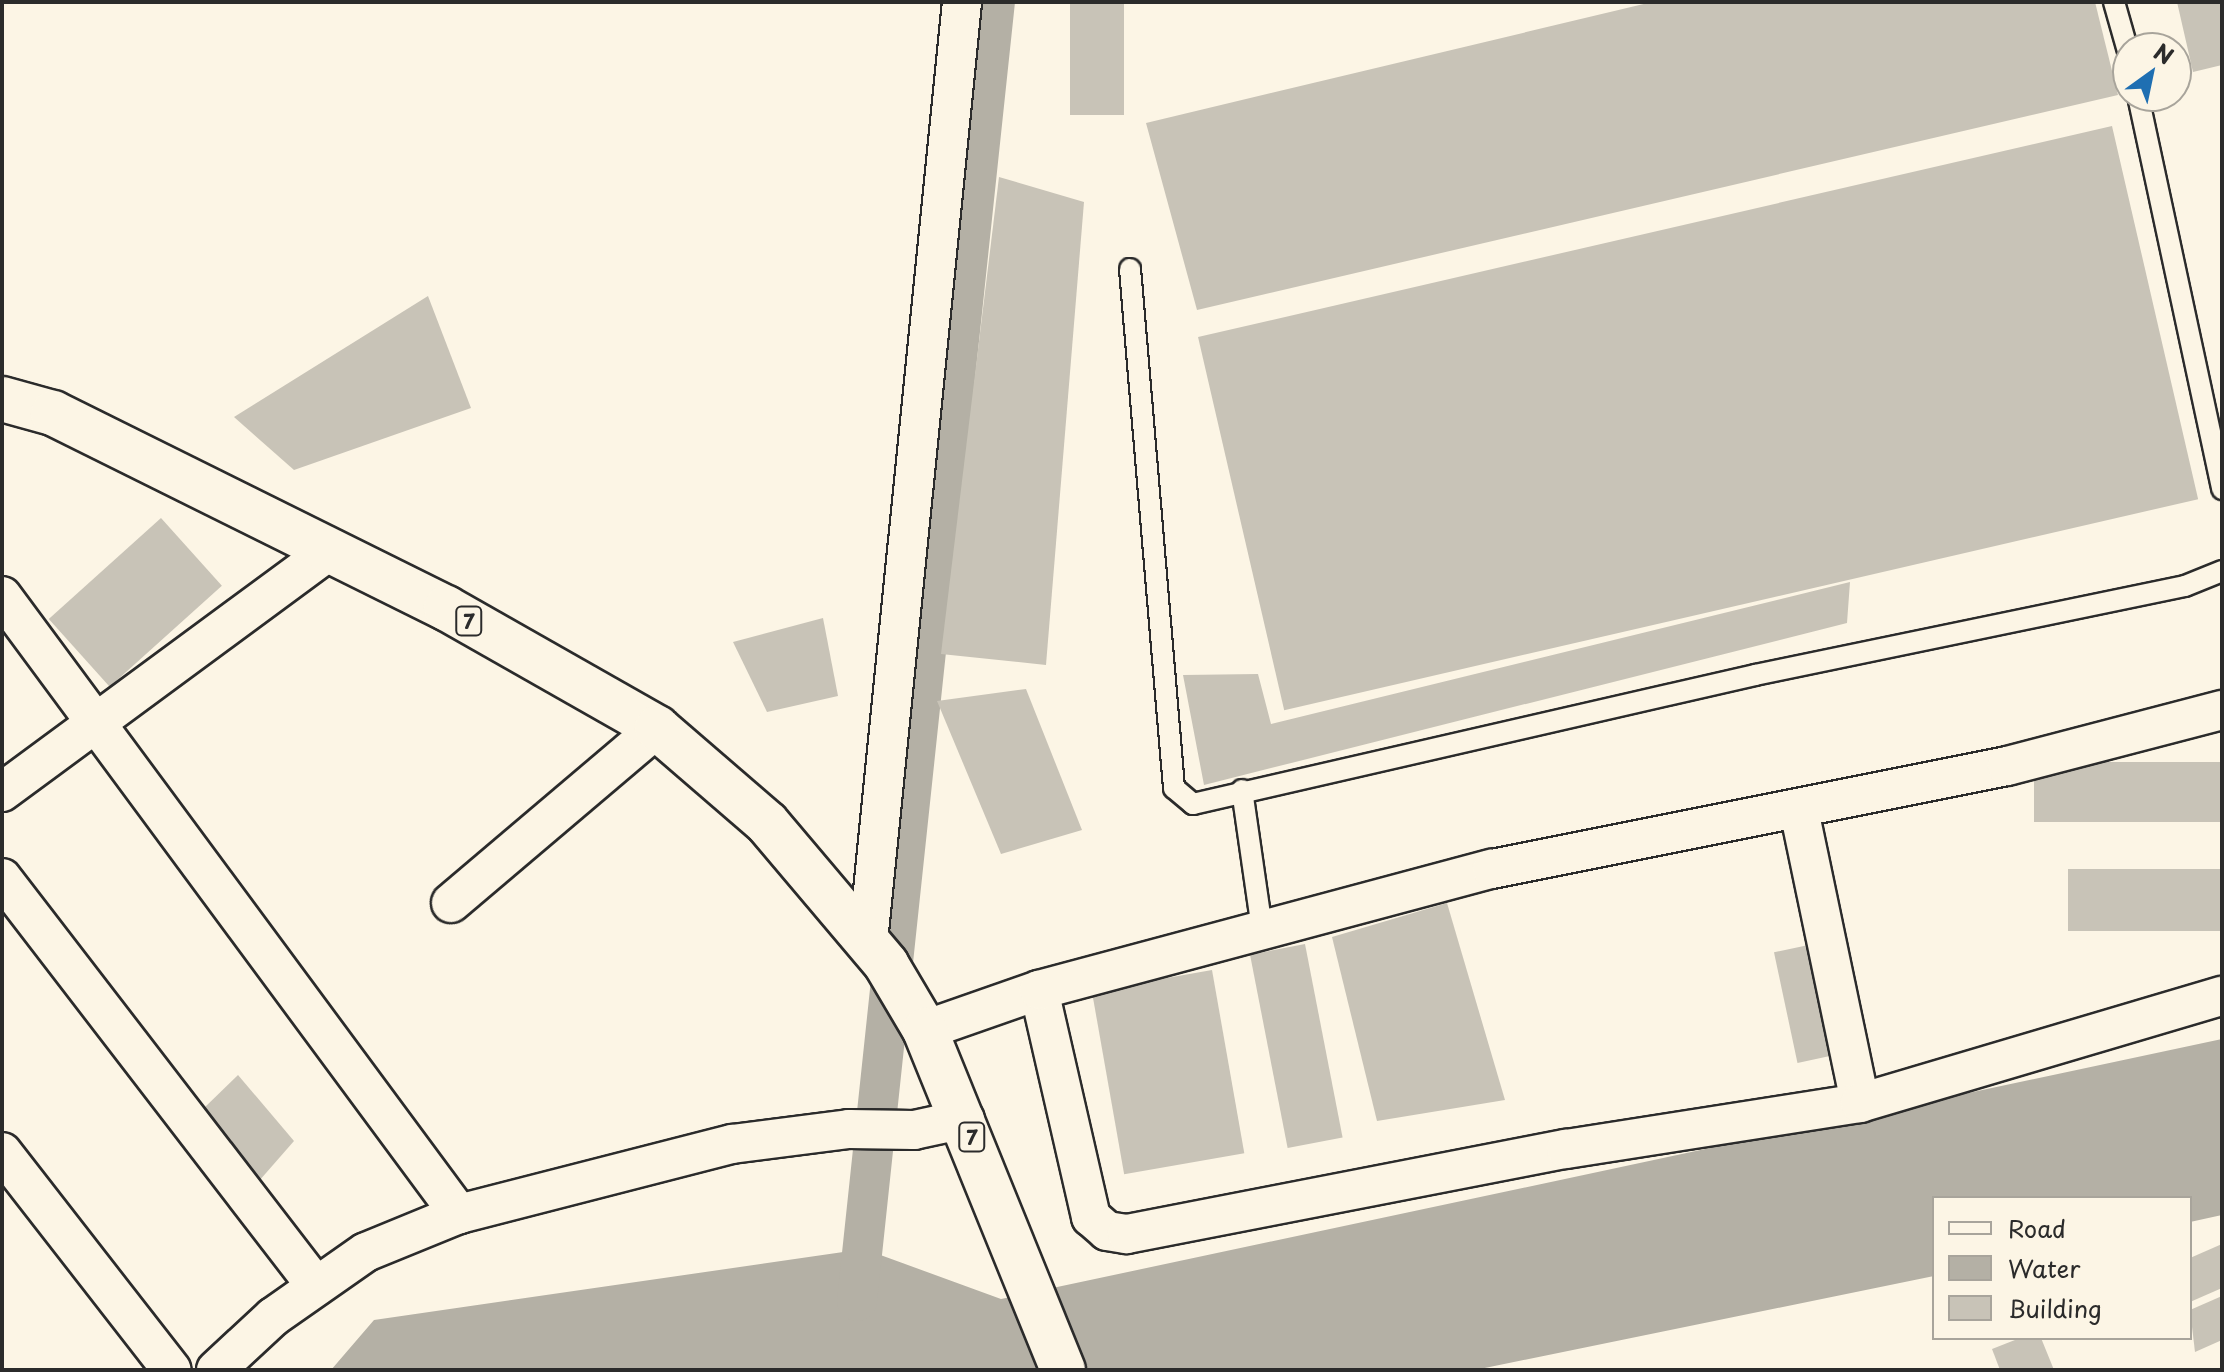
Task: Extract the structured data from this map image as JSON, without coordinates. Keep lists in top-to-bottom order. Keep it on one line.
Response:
{"streets":{"highway":["7"]},"legend":["Road","Water","Building"],"north":"top right"}
